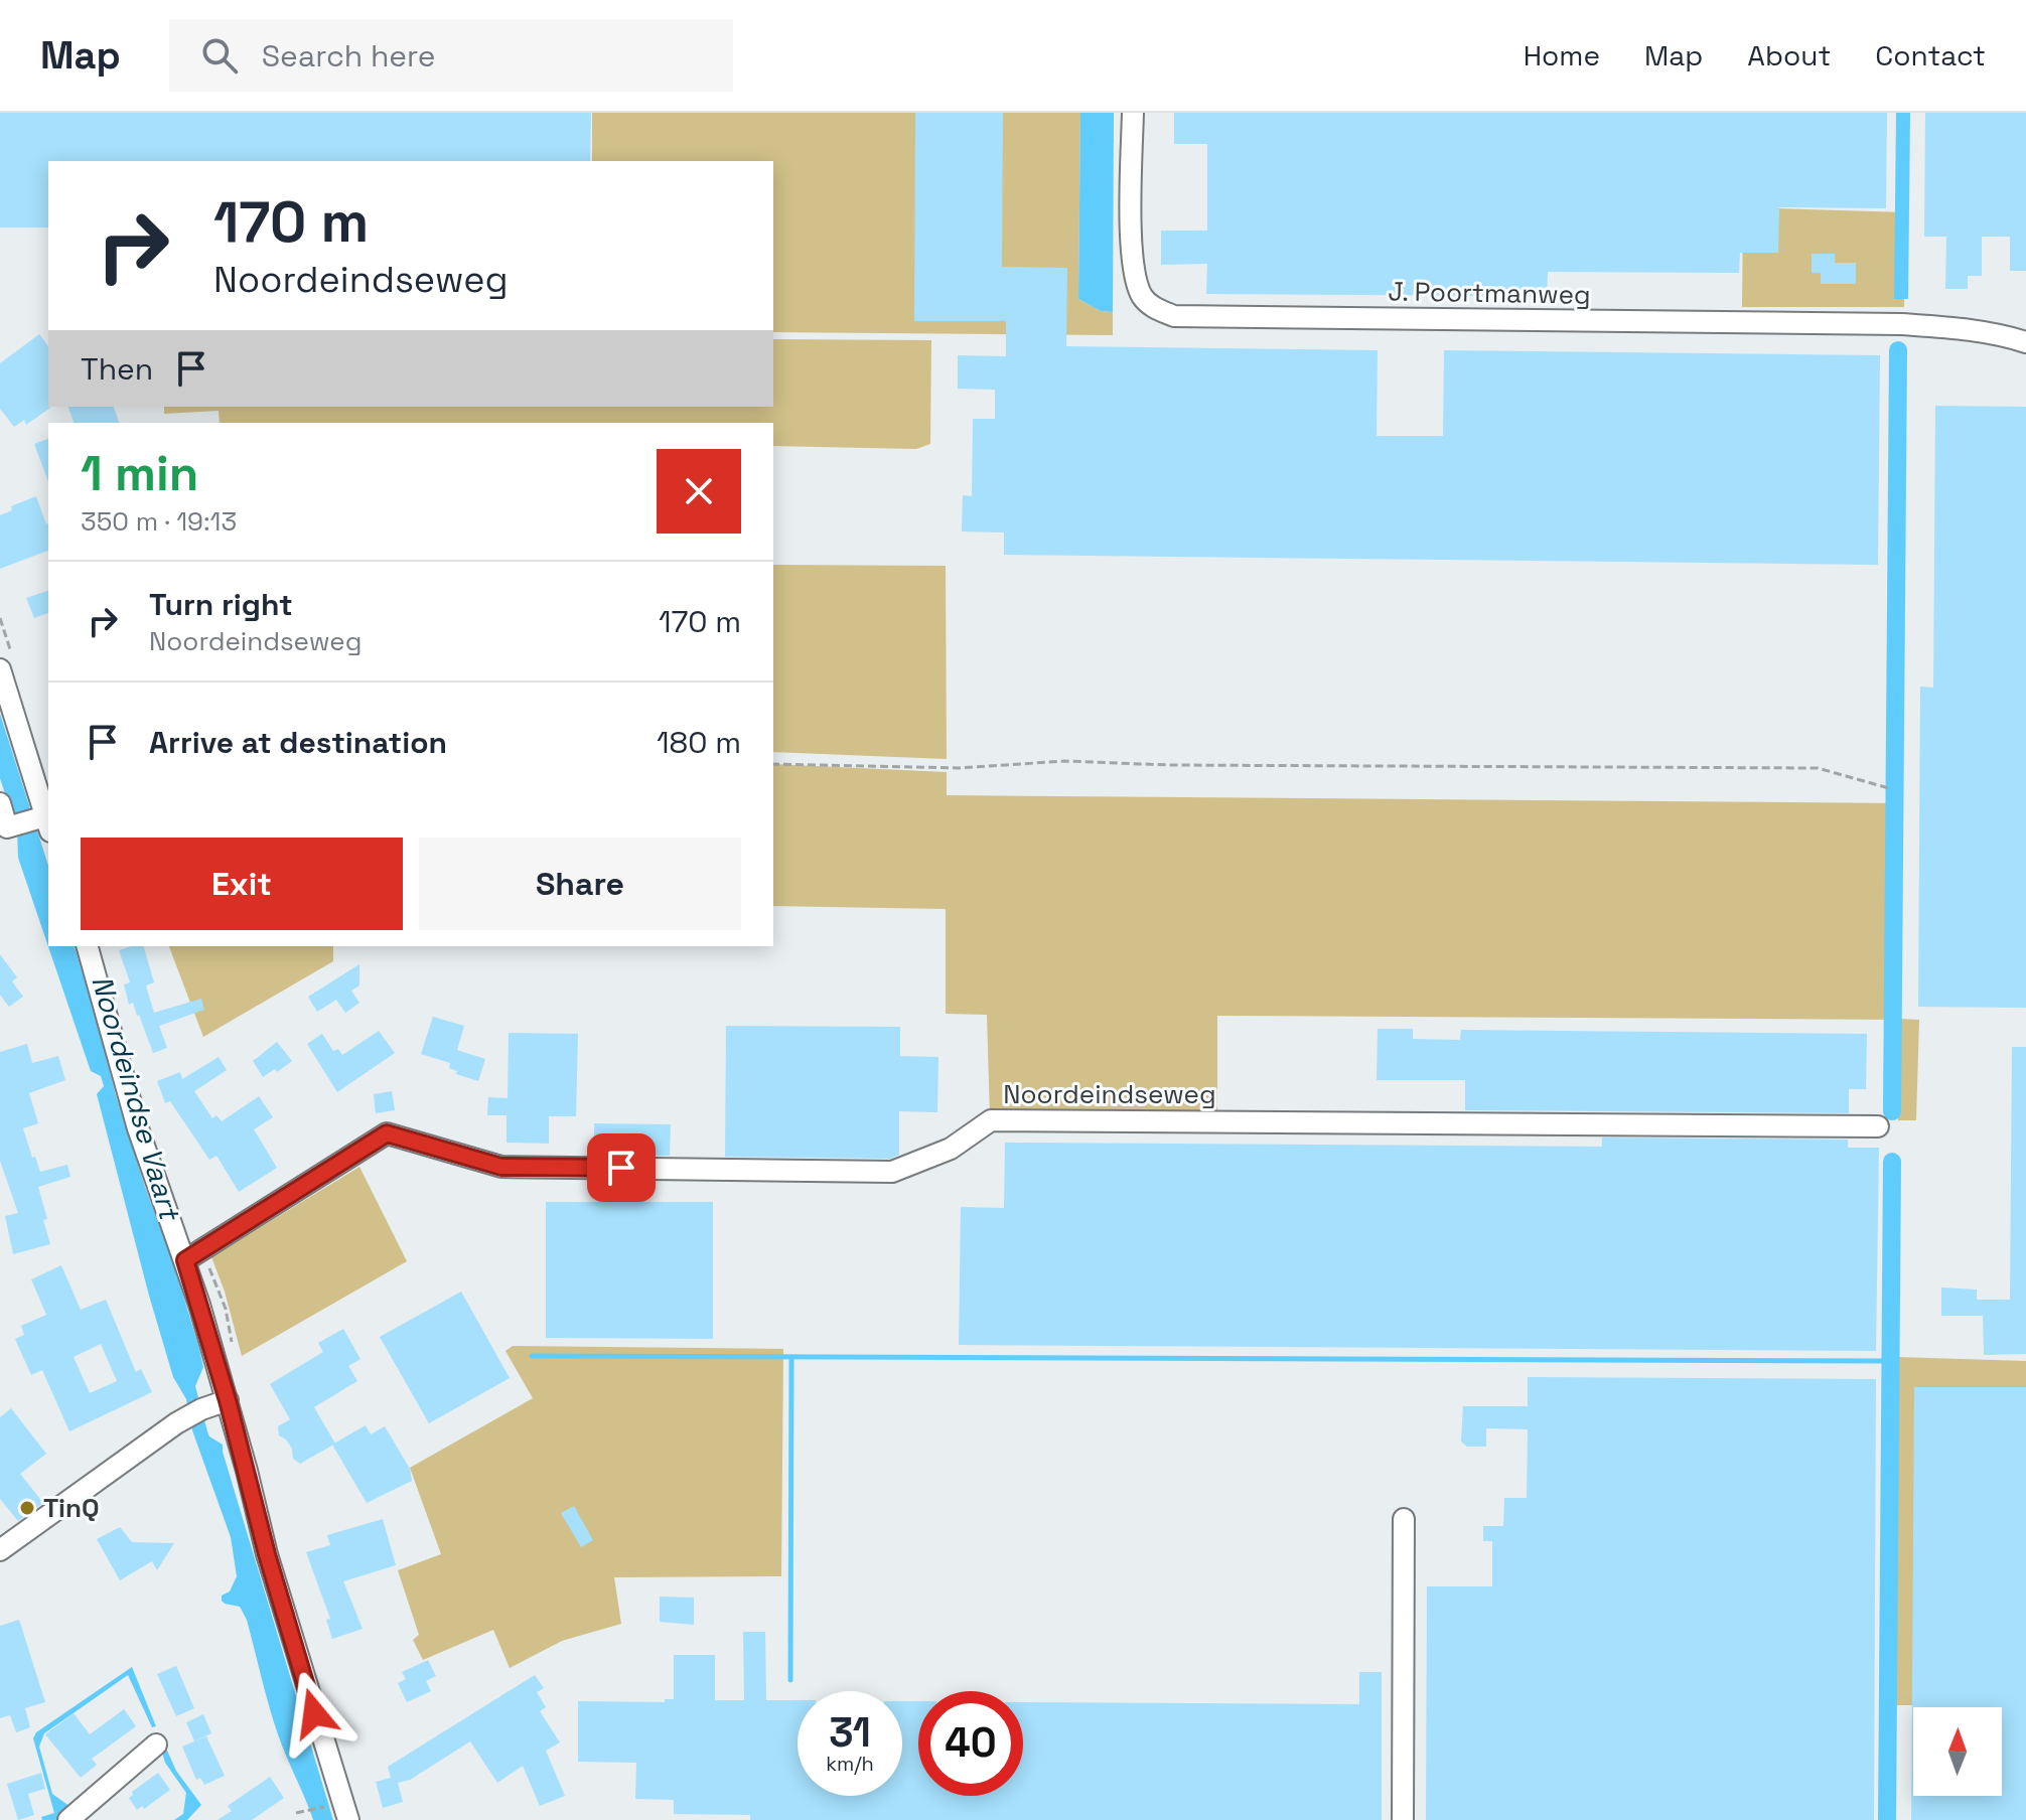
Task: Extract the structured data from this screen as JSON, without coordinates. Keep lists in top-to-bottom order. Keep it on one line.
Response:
{"streets":{"street":["J. Poortmanweg","Noordeindseweg"]},"water":["Noordeindse Vaart"],"places":["TinQ"],"north":"top","page":{"header":"Map","search":"Search here","nav":["Home","Map","About","Contact"],"turn":["170 m","Noordeindseweg"],"then":"Then","heading":["1 min","350 m · 19:13"],"list":[{"name":"Turn right","note":"Noordeindseweg","value":"170 m"},{"name":"Arrive at destination","value":"180 m"}],"buttons":["Exit","Share"],"speed":"31 km/h","limit":"40"}}
